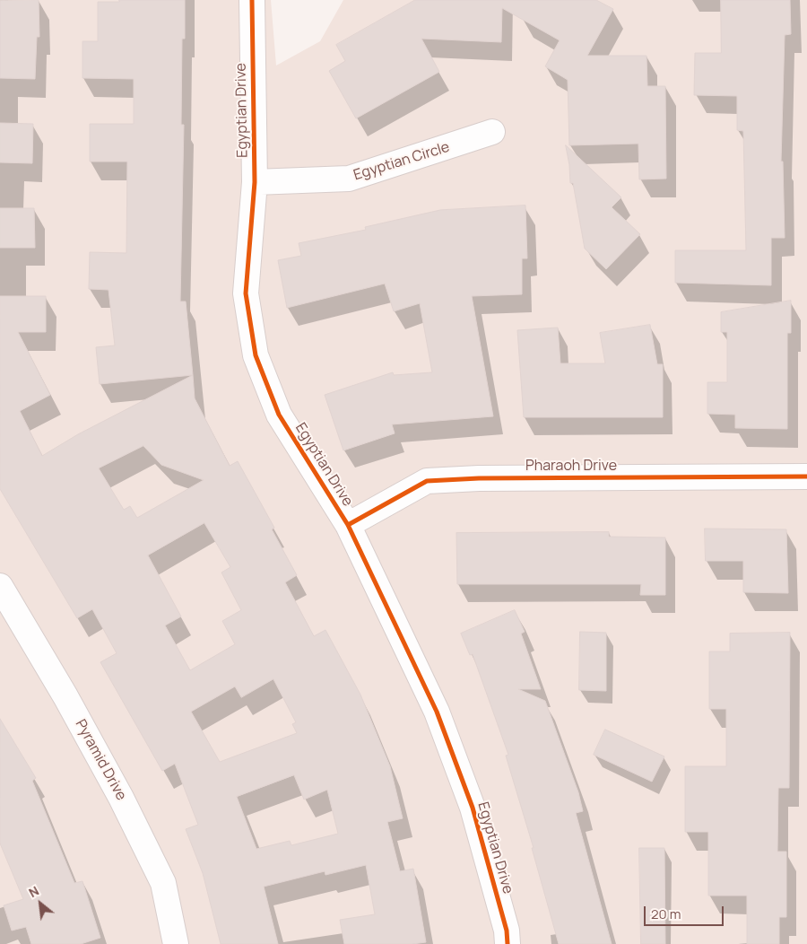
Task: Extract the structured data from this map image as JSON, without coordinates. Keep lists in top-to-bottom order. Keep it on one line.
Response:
{"streets":{"street":["Egyptian Drive","Egyptian Circle","Pharaoh Drive","Pyramid Drive"]},"crossings":[["Egyptian Drive","Egyptian Circle"],["Egyptian Drive","Pharaoh Drive"]],"scale_bar":"20 m","north":"top left"}
